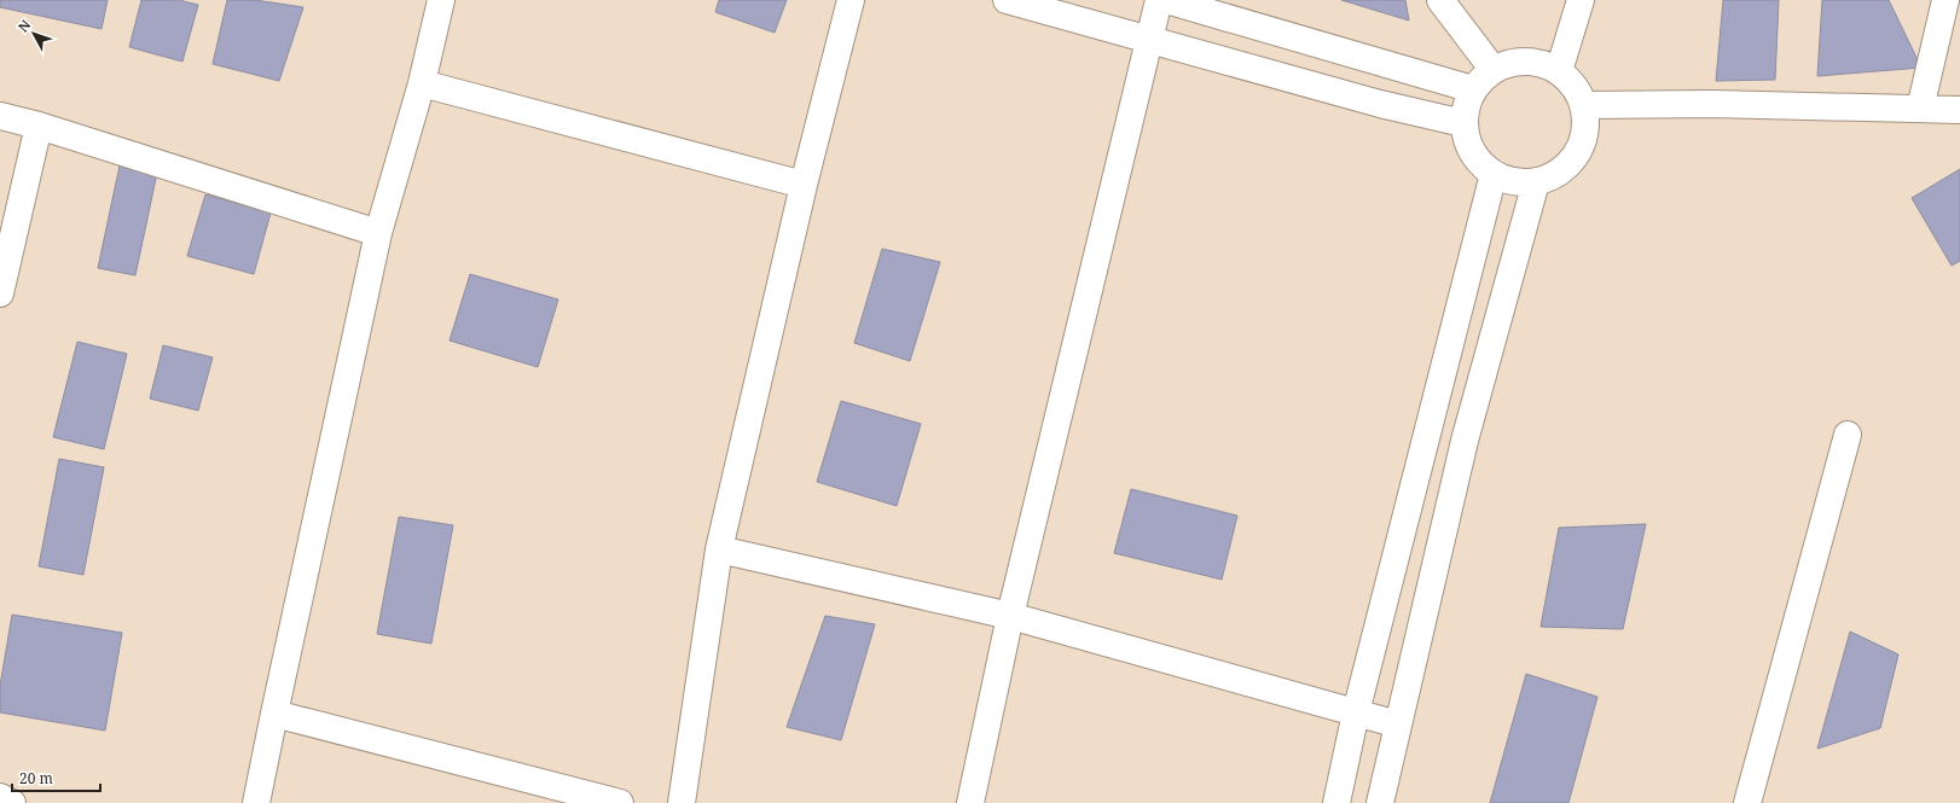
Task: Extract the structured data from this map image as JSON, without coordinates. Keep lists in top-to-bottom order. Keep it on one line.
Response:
{"scale_bar":"20 m","north":"top left"}
